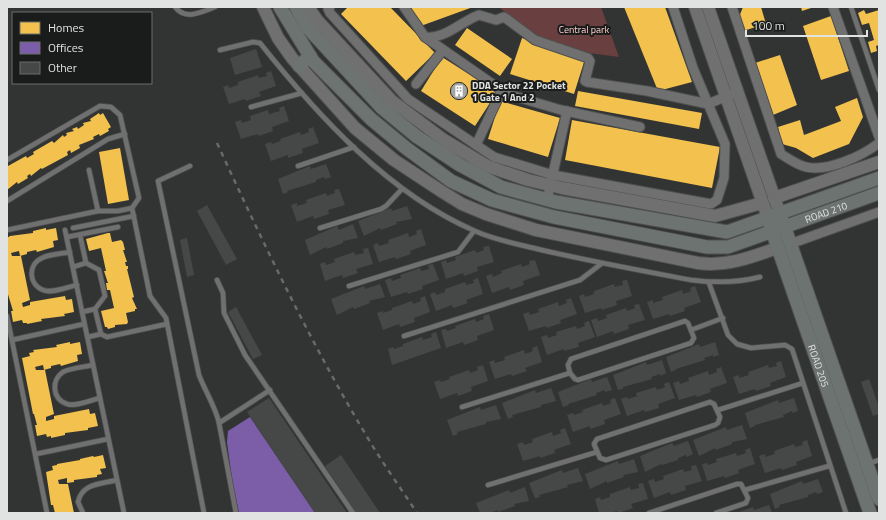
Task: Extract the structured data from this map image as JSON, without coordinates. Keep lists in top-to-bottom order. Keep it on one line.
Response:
{"streets":{"main road":["ROAD 210","ROAD 205"]},"crossings":[["ROAD 210","ROAD 205"]],"parks":["Central park"],"places":{"building":["DDA Sector 22 Pocket 1 Gate 1 And 2"]},"legend":["Homes","Offices","Other"],"scale_bar":"100 m"}
